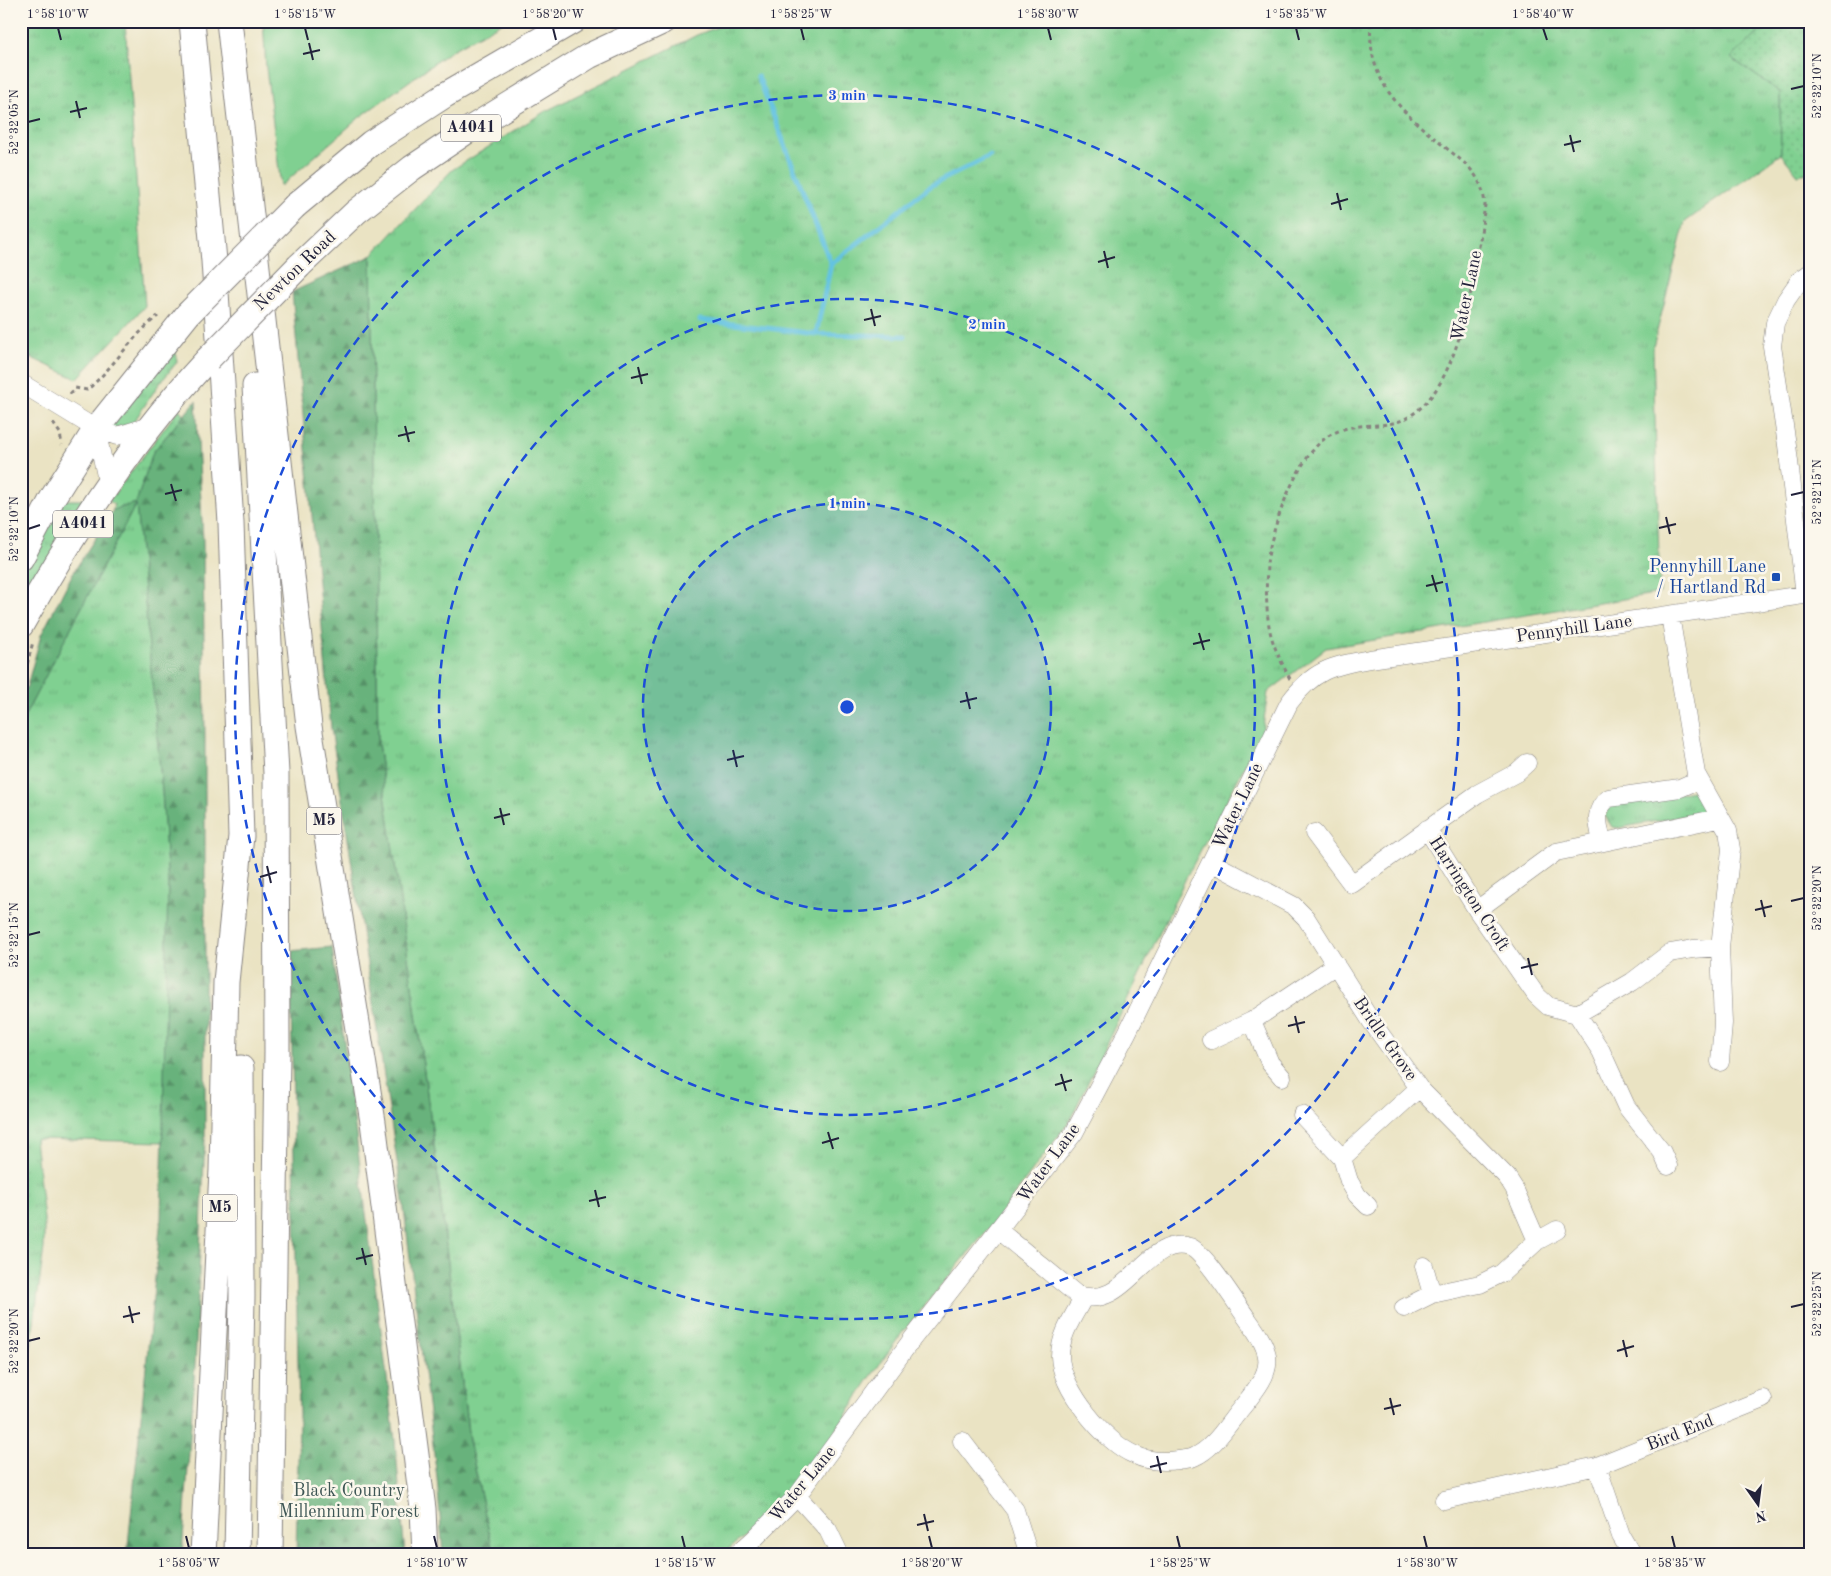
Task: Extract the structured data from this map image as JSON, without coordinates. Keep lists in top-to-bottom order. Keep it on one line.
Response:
{"streets":{"highway":["A4041","Newton Road","M5"],"street":["Water Lane","Pennyhill Lane","Harrington Croft","Bridle Grove","Bird End"]},"crossings":[["Water Lane","Pennyhill Lane"],["Water Lane","Bridle Grove"]],"parks":["Black Country Millennium Forest"],"places":{"transit":["Pennyhill Lane / Hartland Rd"]},"north":"bottom","coordinates":["1°58'10\"W","1°58'15\"W","1°58'20\"W","1°58'25\"W","1°58'30\"W","1°58'35\"W","1°58'40\"W","52°32'10\"N","52°32'05\"N","52°32'15\"N","52°32'20\"N","52°32'25\"N","1°58'05\"W"],"rings":["3 min","2 min","1 min"]}
